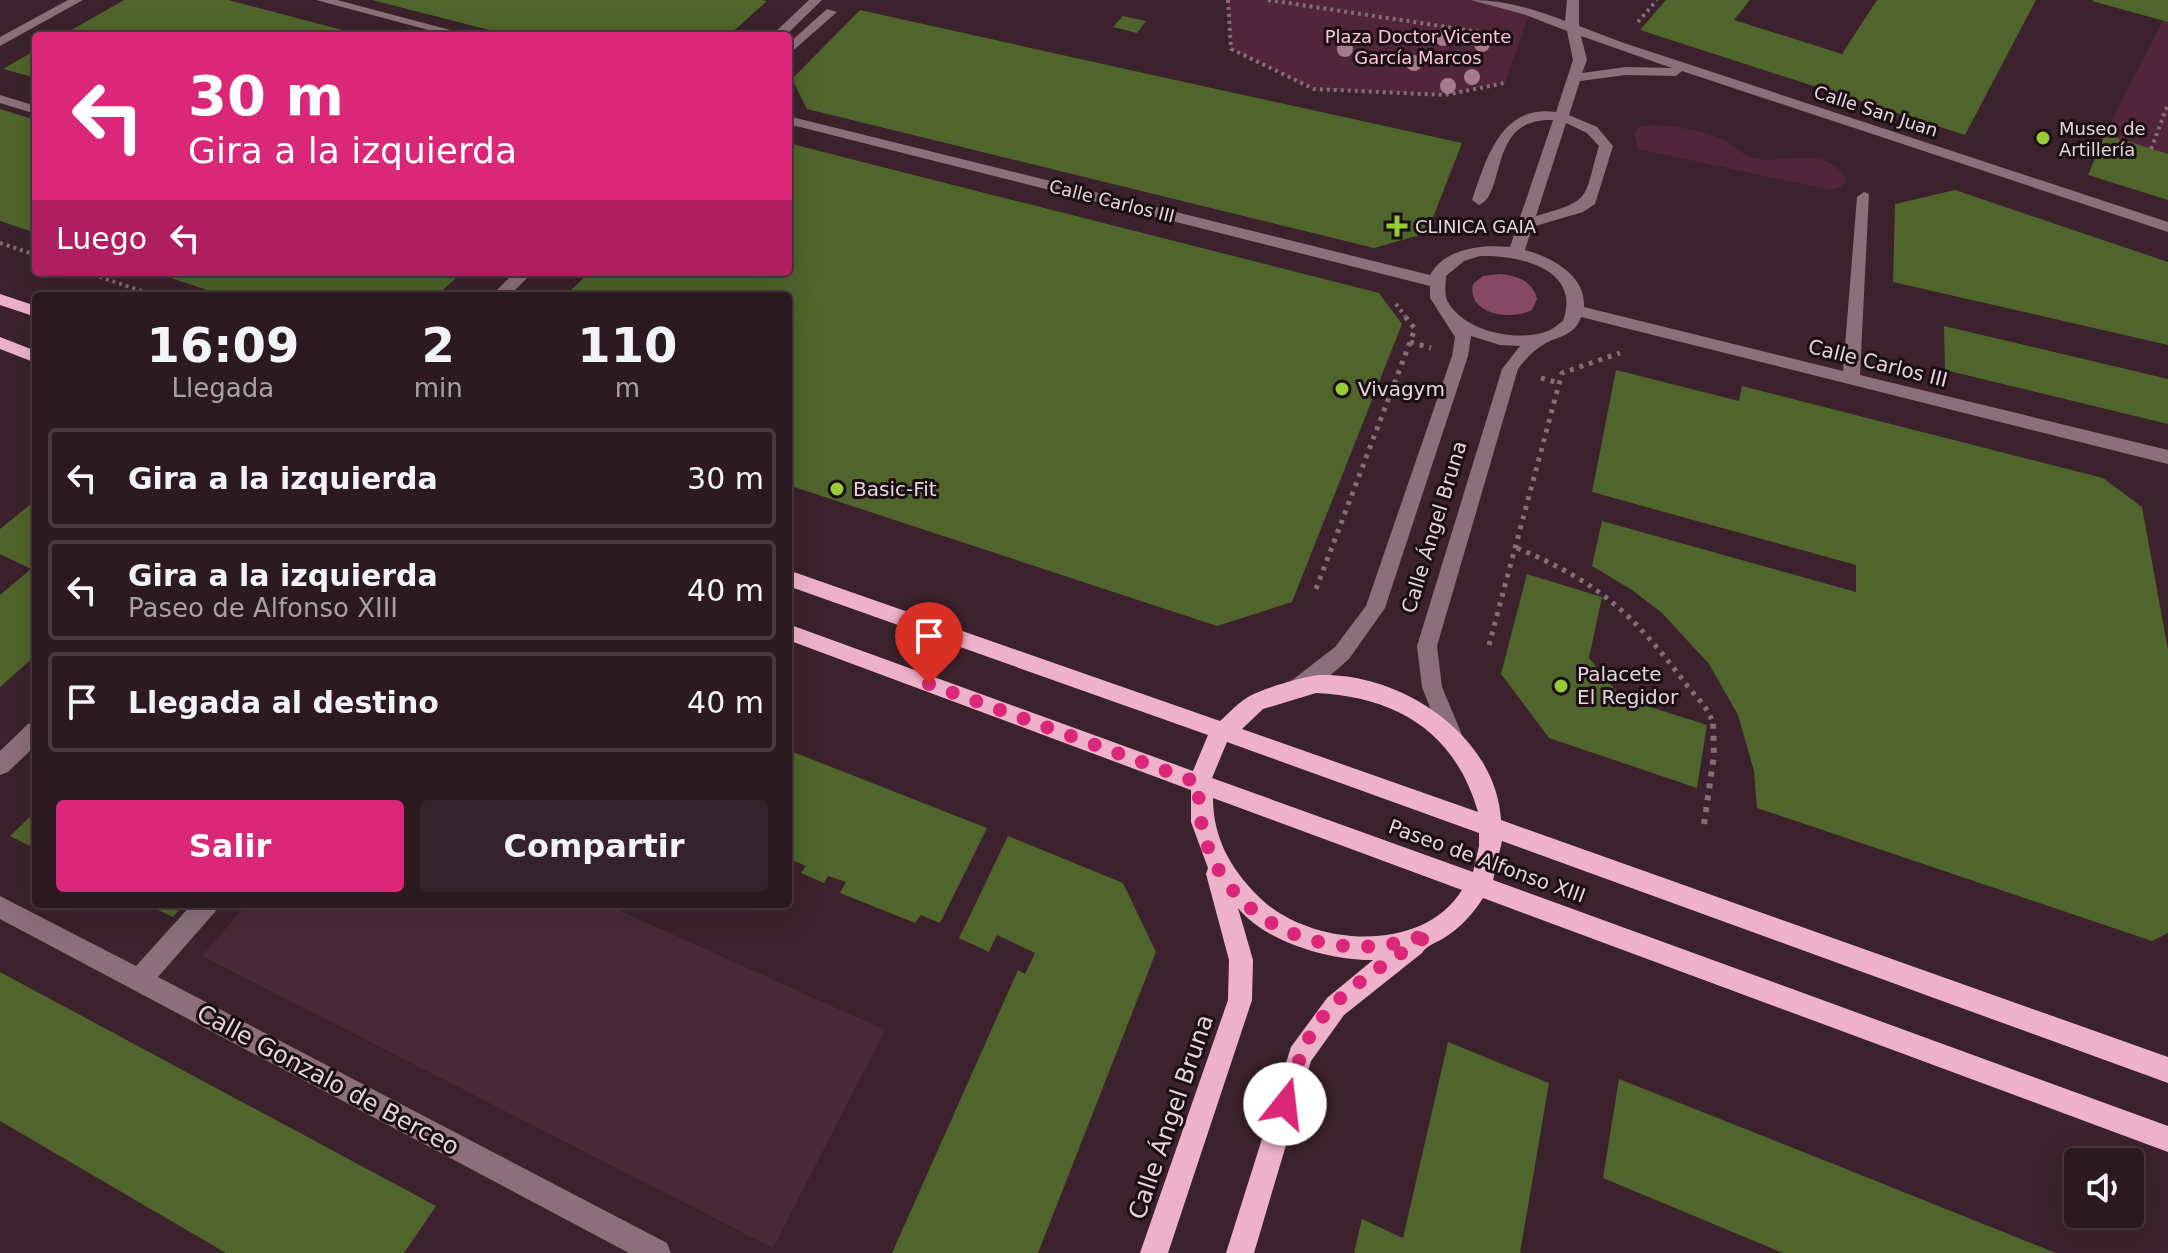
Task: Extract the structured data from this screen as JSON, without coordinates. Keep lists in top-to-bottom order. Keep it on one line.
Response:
{"streets":{"main road":["Calle Ángel Bruna","Paseo de Alfonso XIII"],"street":["Calle San Juan","Calle Carlos III","Calle Gonzalo de Berceo"]},"crossings":[["Calle Carlos III","Calle Ángel Bruna"]],"parks":["Plaza Doctor Vicente García Marcos"],"places":{"other":["Museo de Artillería","Vivagym","Basic-Fit","Palacete El Regidor"],"health":["CLINICA GAIA"]},"page":{"turn":["30 m","Gira a la izquierda"],"then":"Luego","eta":["16:09","Llegada","2","min","110","m"],"list":[{"name":"Gira a la izquierda","value":"30 m"},{"name":"Gira a la izquierda","note":"Paseo de Alfonso XIII","value":"40 m"},{"name":"Llegada al destino","value":"40 m"}],"buttons":["Salir","Compartir"]}}
